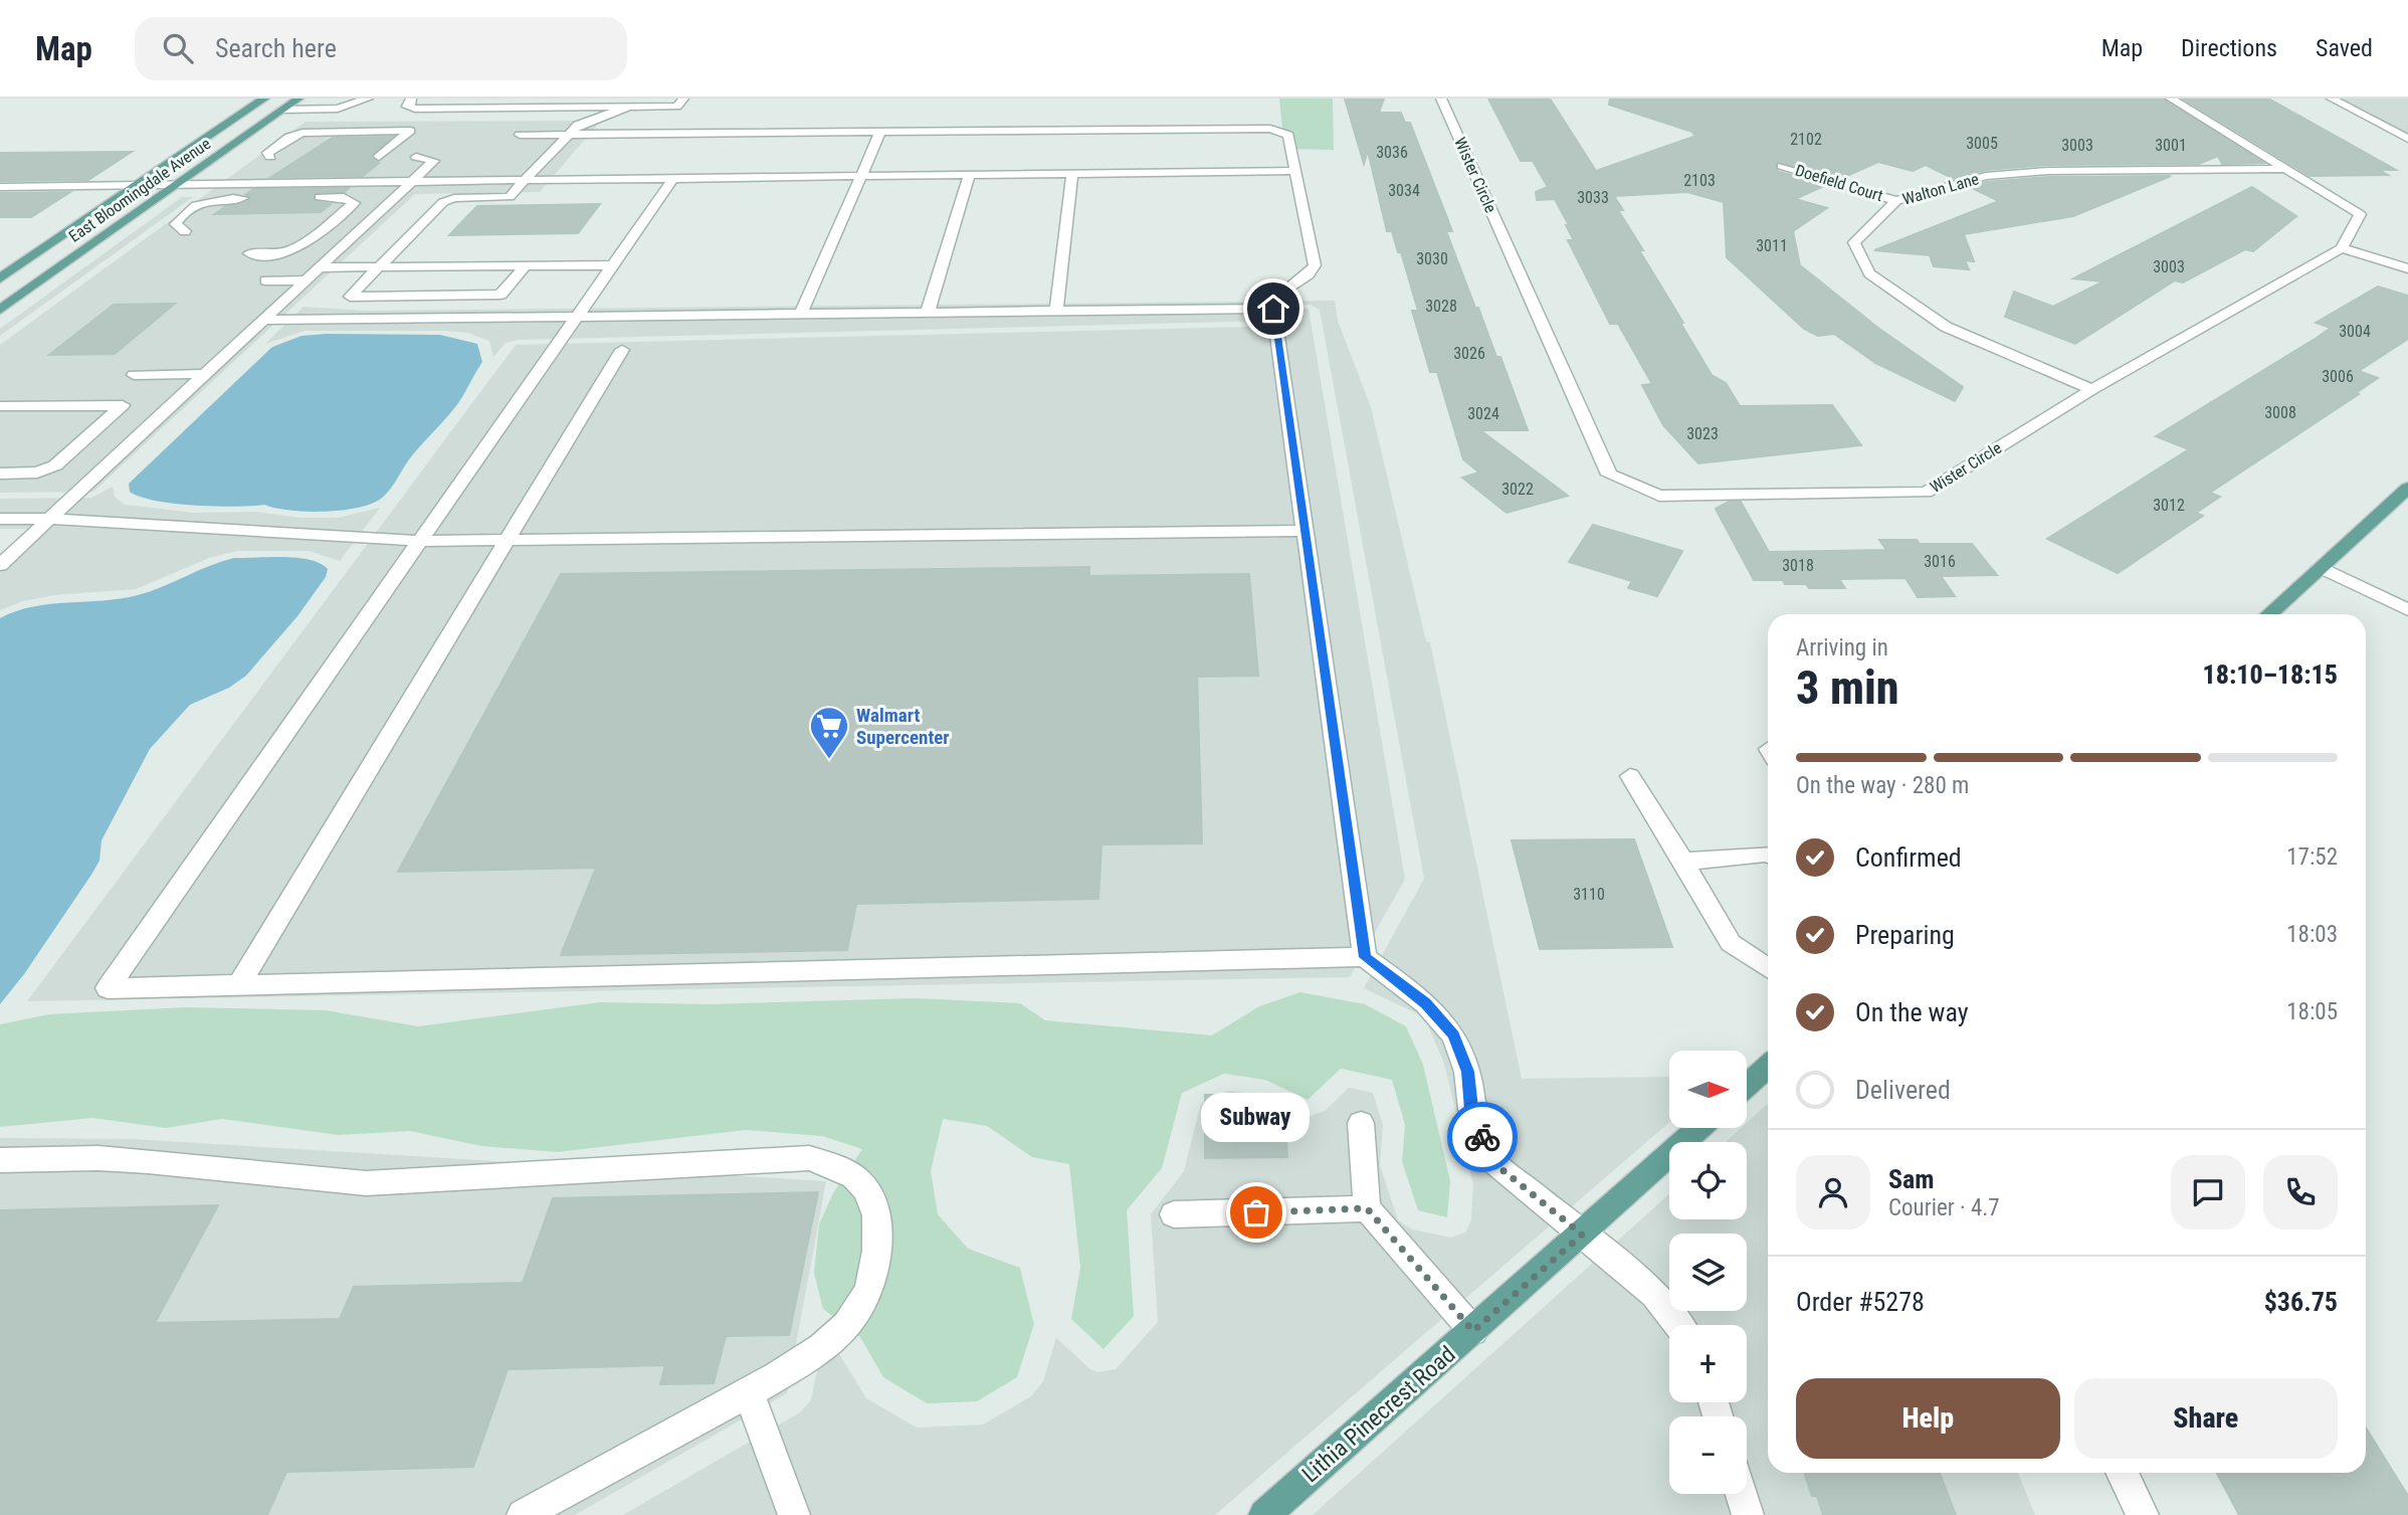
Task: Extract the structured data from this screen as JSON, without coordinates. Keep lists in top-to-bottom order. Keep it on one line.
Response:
{"streets":{"main road":["East Bloomingdale Avenue","Lithia Pinecrest Road"],"street":["Wister Circle","Doefield Court","Walton Lane"]},"crossings":[["Wister Circle","Walton Lane"],["Doefield Court","Walton Lane"]],"places":{"supermarket":["Walmart Supercenter"],"other":["Subway"]},"house_numbers":["2102","3005","3003","3001","3036","2103","3034","3033","3011","3030","3003","3028","3004","3026","3006","3008","3024","3023","3022","3012","3016","3018","3110"],"north":"right","page":{"header":"Map","search":"Search here","nav":["Map","Directions","Saved"],"heading":["3 min","Arriving in","18:10–18:15"],"panel":["Sam","Courier · 4.7","Order #5278","$36.75"],"bar":"On the way · 280 m","list":[["Confirmed","17:52"],["Preparing","18:03"],["On the way","18:05"],"Delivered"],"map_buttons":["+","−"],"bubble":"Subway","buttons":["Help","Share"]}}
